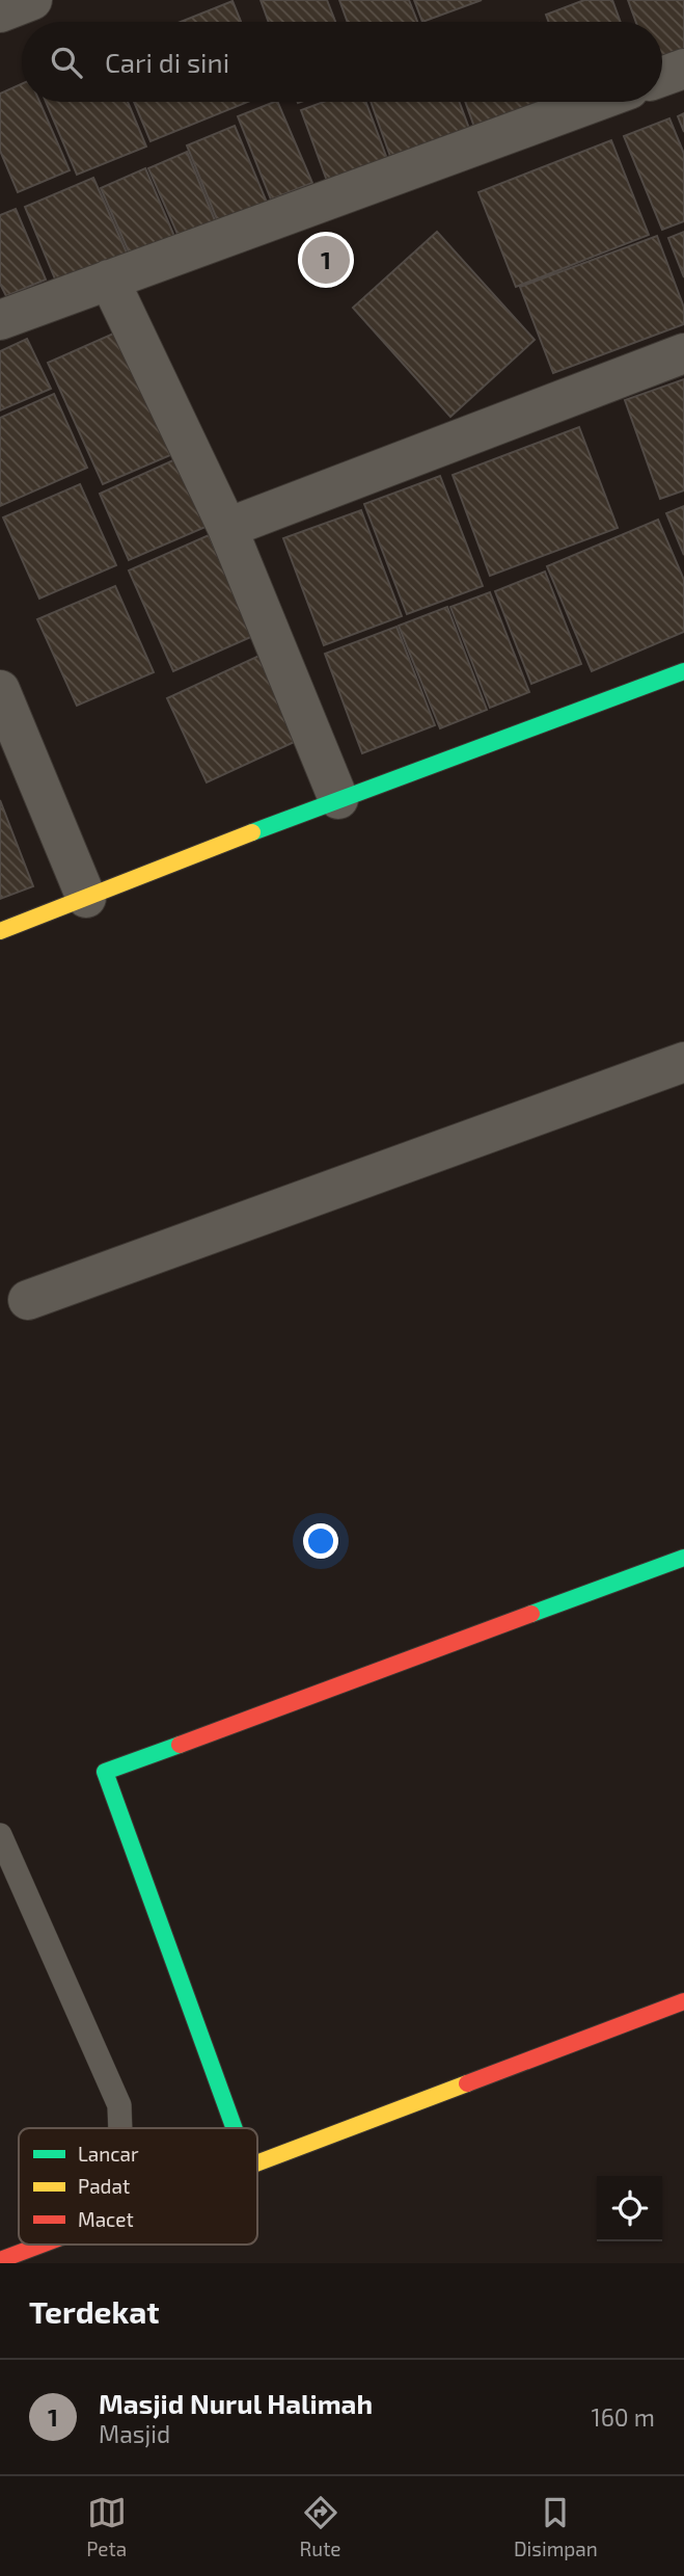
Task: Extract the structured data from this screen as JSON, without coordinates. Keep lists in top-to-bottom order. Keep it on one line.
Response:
{"legend":["Lancar","Padat","Macet"],"page":{"search":"Cari di sini","pins":"1","heading":"Terdekat","list":[{"mark":"1","name":"Masjid Nurul Halimah","note":"Masjid","value":"160 m"}],"nav":["Peta","Rute","Disimpan"]}}
